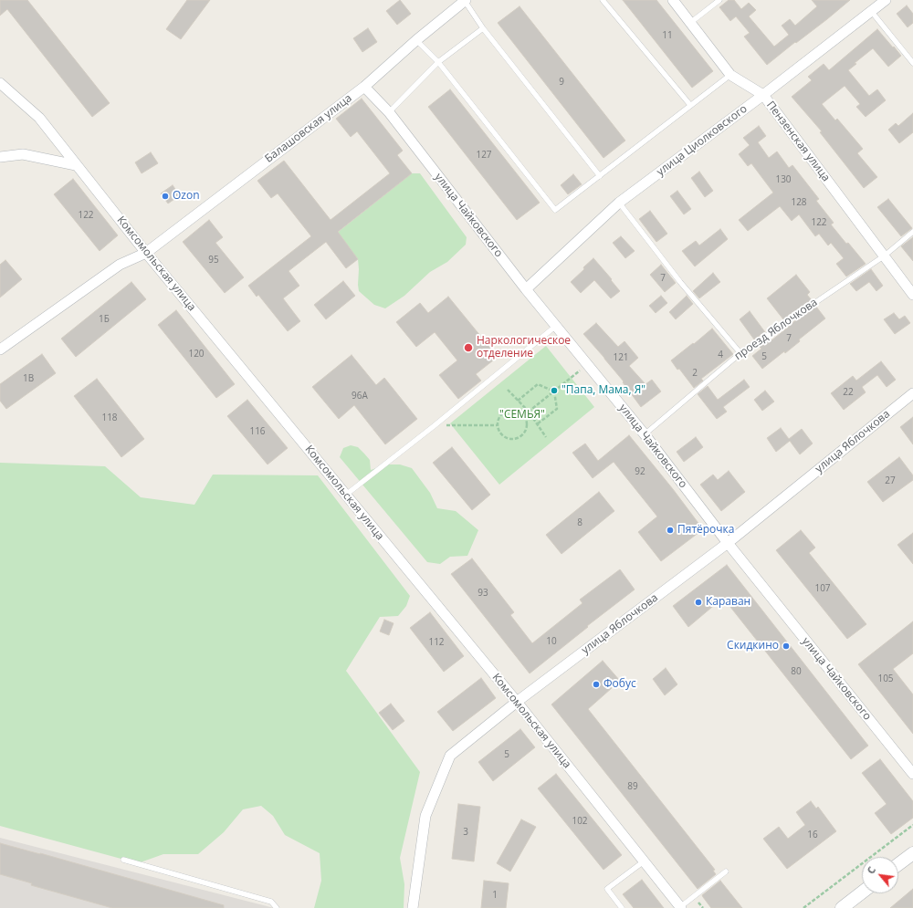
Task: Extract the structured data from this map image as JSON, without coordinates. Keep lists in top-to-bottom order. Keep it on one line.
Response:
{"streets":{"street":["Балашовская улица","улица Циолковского","Пензенская улица","улица Чайковского","Комсомольская улица","улица Яблочкова"],"lane":["проезд Яблочкова"]},"crossings":[["Балашовская улица","улица Чайковского"],["Балашовская улица","Комсомольская улица"],["улица Циолковского","Пензенская улица"],["улица Циолковского","улица Чайковского"],["Пензенская улица","проезд Яблочкова"],["улица Чайковского","проезд Яблочкова"],["улица Чайковского","улица Яблочкова"],["Комсомольская улица","улица Яблочкова"]],"parks":["\"СЕМЬЯ\""],"places":["Ozon","Наркологическое отделение","\"Папа, Мама, Я\"","Пятёрочка","Караван","Скидкино","Фобус"],"house_numbers":["11","9","127","130","128","122","122","95","7","1Б","7","120","4","5","121","2","1В","22","96А","118","116","92","27","8","107","93","10","112","80","105","5","89","102","3","16","1"],"north":"top left"}
